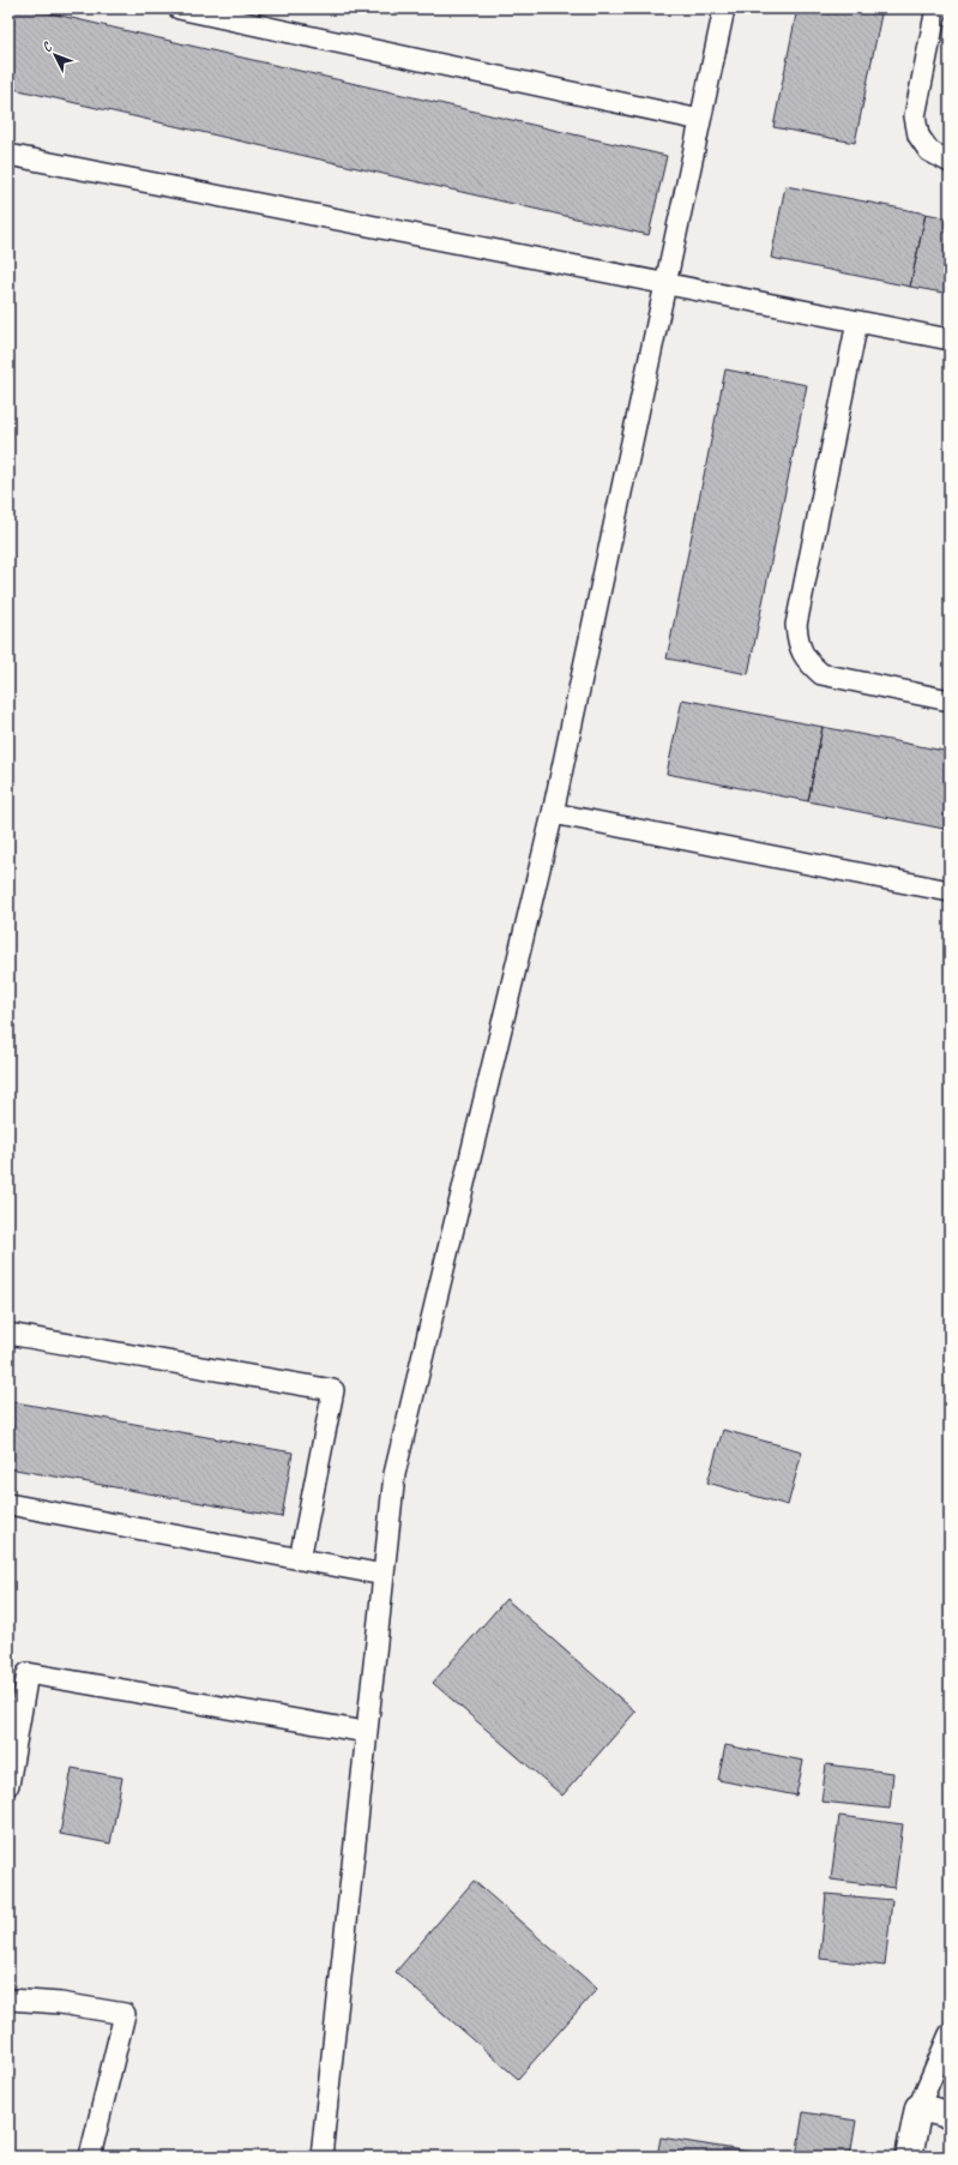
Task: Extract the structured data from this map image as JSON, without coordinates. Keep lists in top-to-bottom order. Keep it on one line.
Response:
{"north":"top left"}
